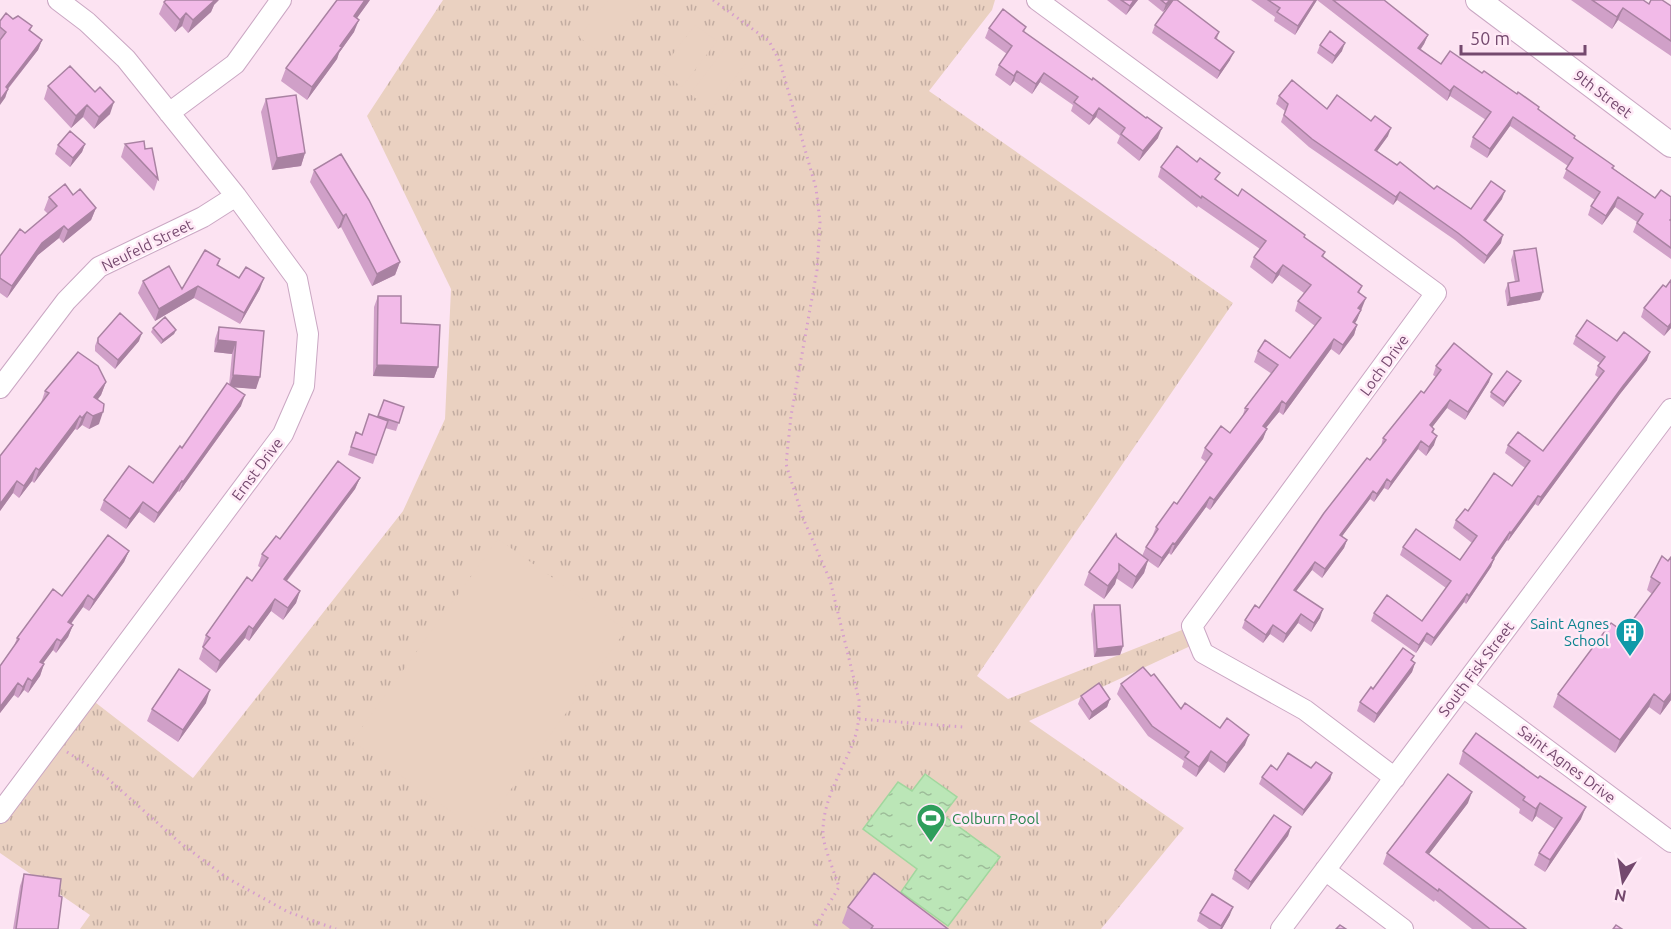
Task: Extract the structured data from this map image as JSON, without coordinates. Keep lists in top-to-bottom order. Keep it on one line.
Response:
{"streets":{"street":["9th Street","Neufeld Street","Loch Drive","Ernst Drive","South Fisk Street","Saint Agnes Drive"]},"crossings":[["Neufeld Street","Ernst Drive"],["Loch Drive","South Fisk Street"],["South Fisk Street","Saint Agnes Drive"]],"places":{"building":["Saint Agnes School"],"sports":["Colburn Pool"]},"scale_bar":"50 m","north":"bottom"}
